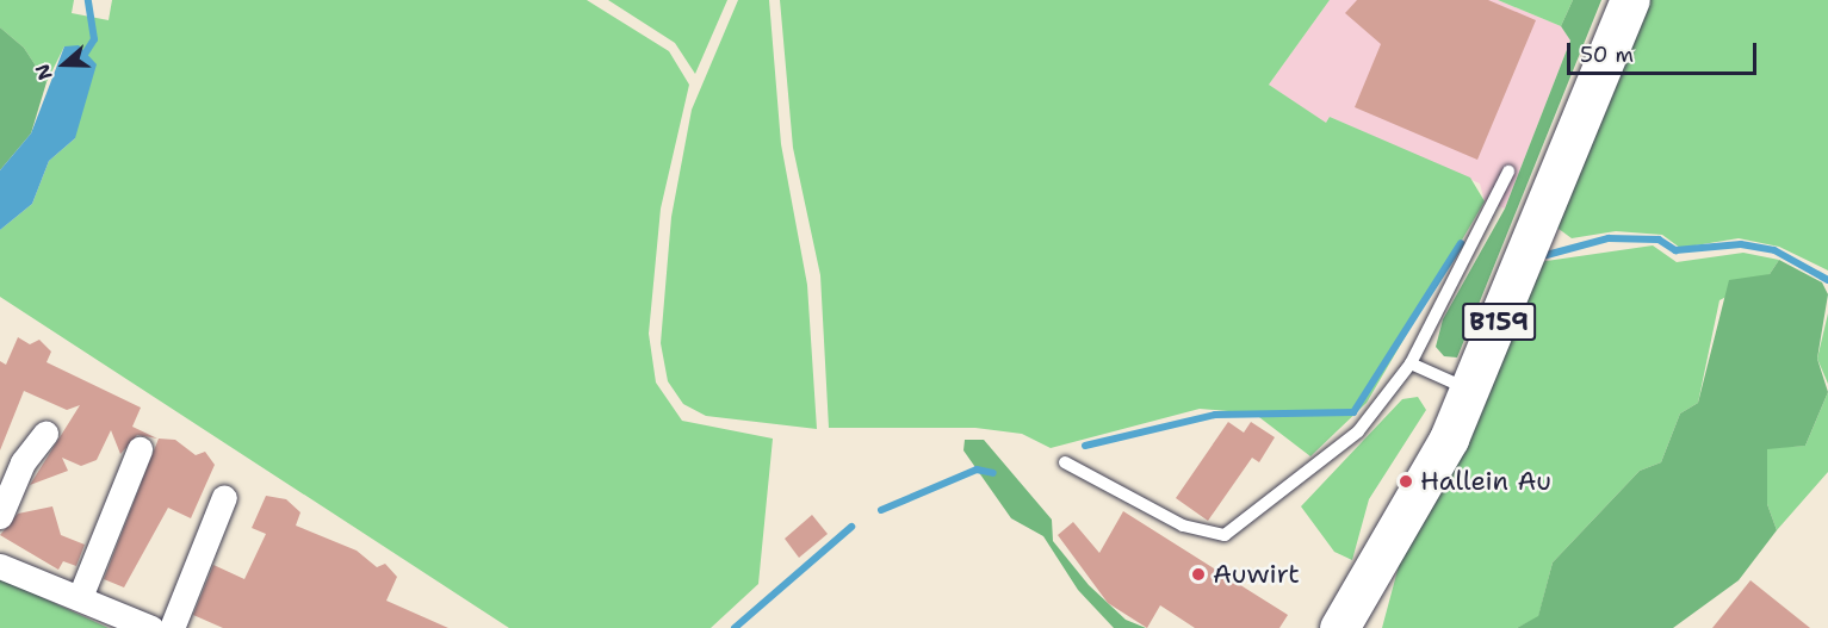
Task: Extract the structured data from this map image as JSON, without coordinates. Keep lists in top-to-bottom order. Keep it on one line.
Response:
{"streets":{"main road":["B159"]},"places":["Hallein Au","Auwirt"],"scale_bar":"50 m","north":"left"}
